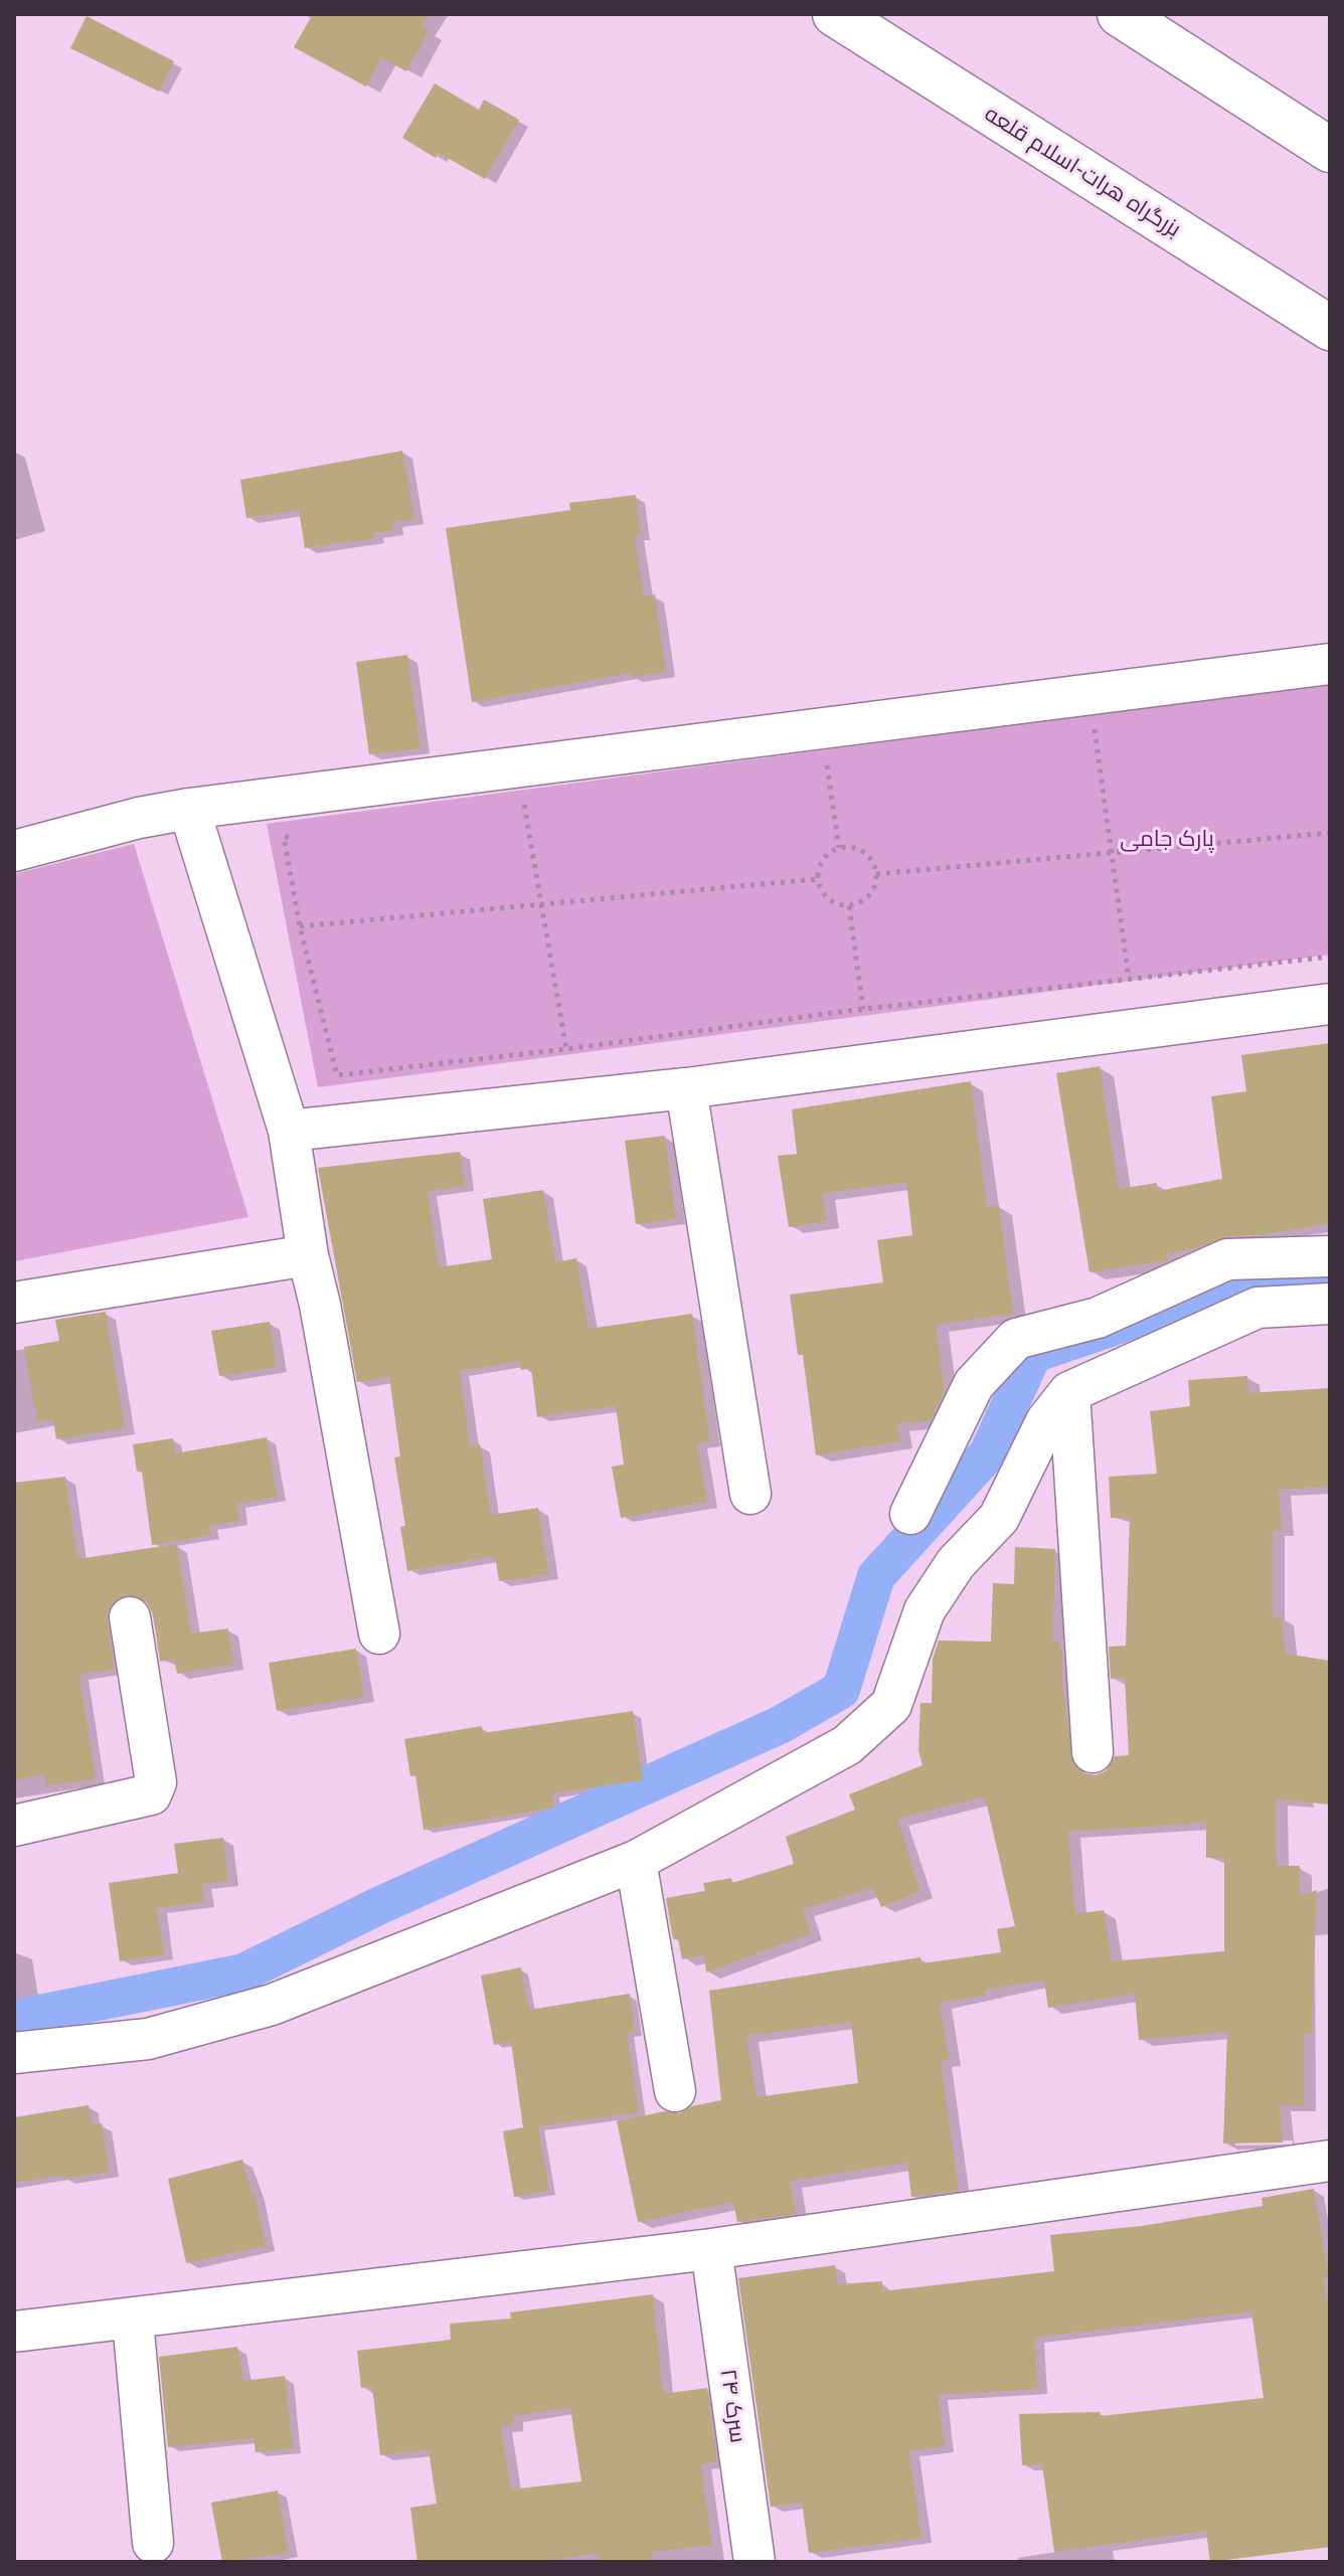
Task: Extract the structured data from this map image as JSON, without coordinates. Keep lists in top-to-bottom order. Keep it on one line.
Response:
{"streets":{"highway":["بزرگراه هرات-اسلام قلعه"],"street":["سرک ۲۴"]},"parks":["پارک جامی"]}
